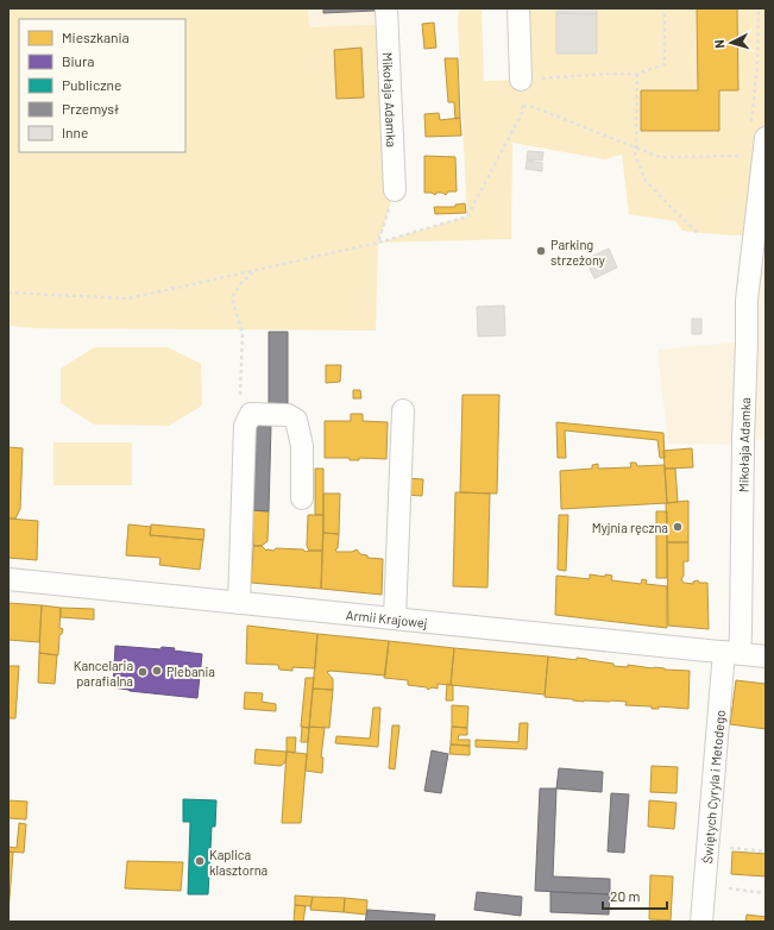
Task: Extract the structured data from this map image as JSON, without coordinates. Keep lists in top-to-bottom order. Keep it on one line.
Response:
{"streets":{"street":["Mikołaja Adamka","Armii Krajowej","Świętych Cyryla i Metodego"]},"crossings":[["Mikołaja Adamka","Armii Krajowej"],["Mikołaja Adamka","Świętych Cyryla i Metodego"],["Armii Krajowej","Świętych Cyryla i Metodego"]],"places":["Parking strzeżony","Myjnia ręczna","Plebania","Kancelaria parafialna","Kaplica klasztorna"],"legend":["Mieszkania","Biura","Publiczne","Przemysł","Inne"],"scale_bar":"20 m","north":"left"}
